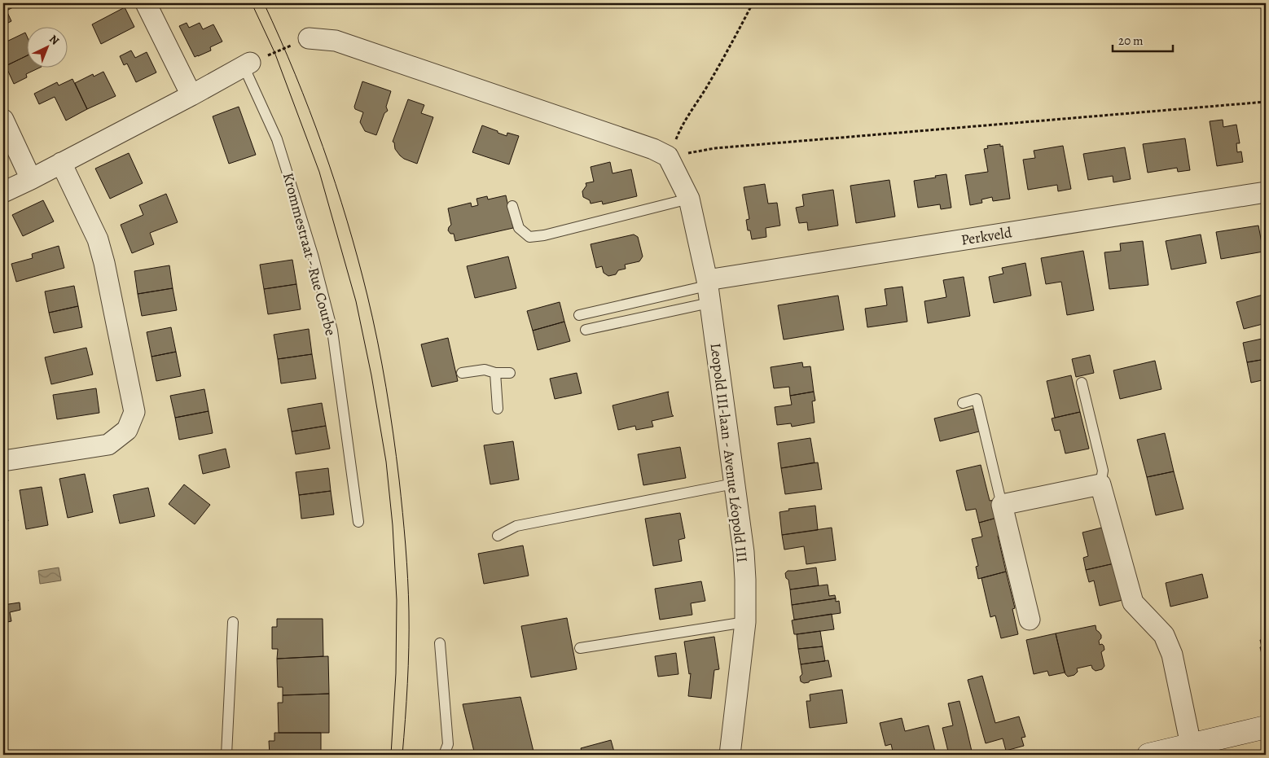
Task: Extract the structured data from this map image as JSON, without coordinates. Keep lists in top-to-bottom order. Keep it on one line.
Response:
{"streets":{"street":["Perkveld","Leopold III-laan - Avenue Léopold III"],"lane":["Krommestraat - Rue Courbe"]},"crossings":[["Perkveld","Leopold III-laan - Avenue Léopold III"]],"scale_bar":"20 m","north":"top right"}
